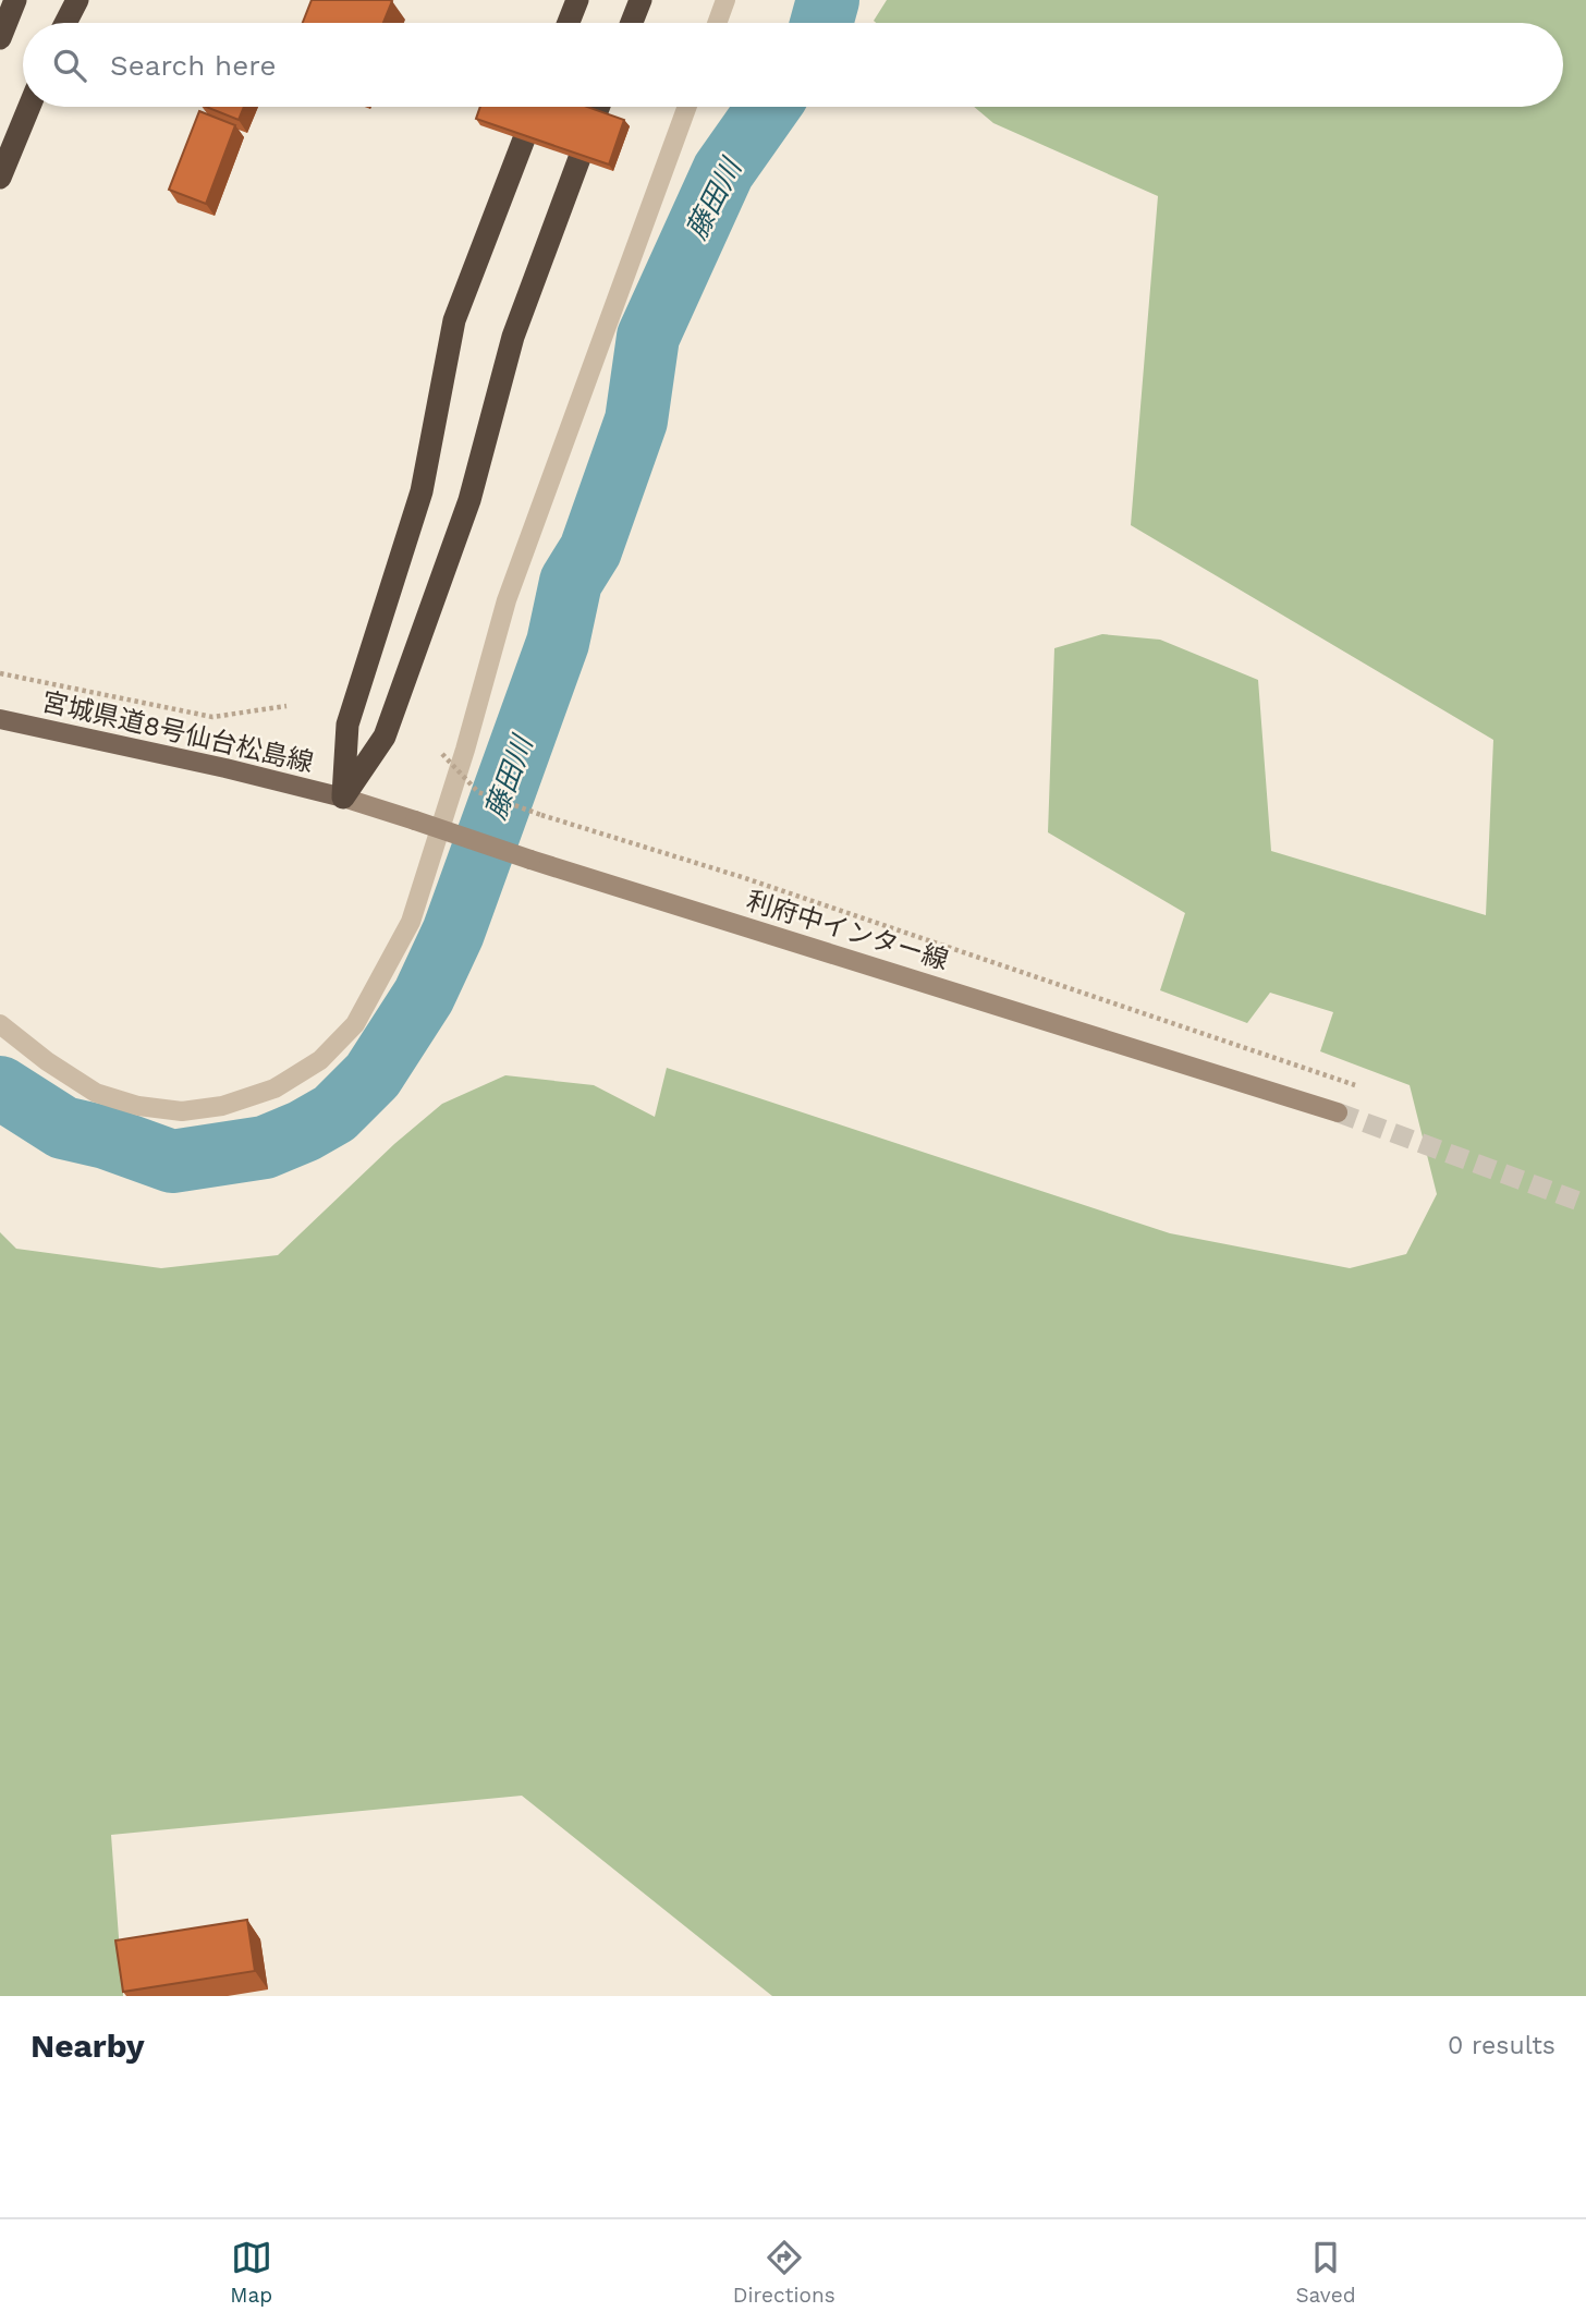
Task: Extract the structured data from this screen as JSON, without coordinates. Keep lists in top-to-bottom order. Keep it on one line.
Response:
{"streets":{"main road":["宮城県道8号仙台松島線","利府中インター線"]},"crossings":[["宮城県道8号仙台松島線","利府中インター線"]],"water":["藤田川"],"page":{"search":"Search here","heading":["Nearby","0 results"],"nav":["Map","Directions","Saved"]}}
